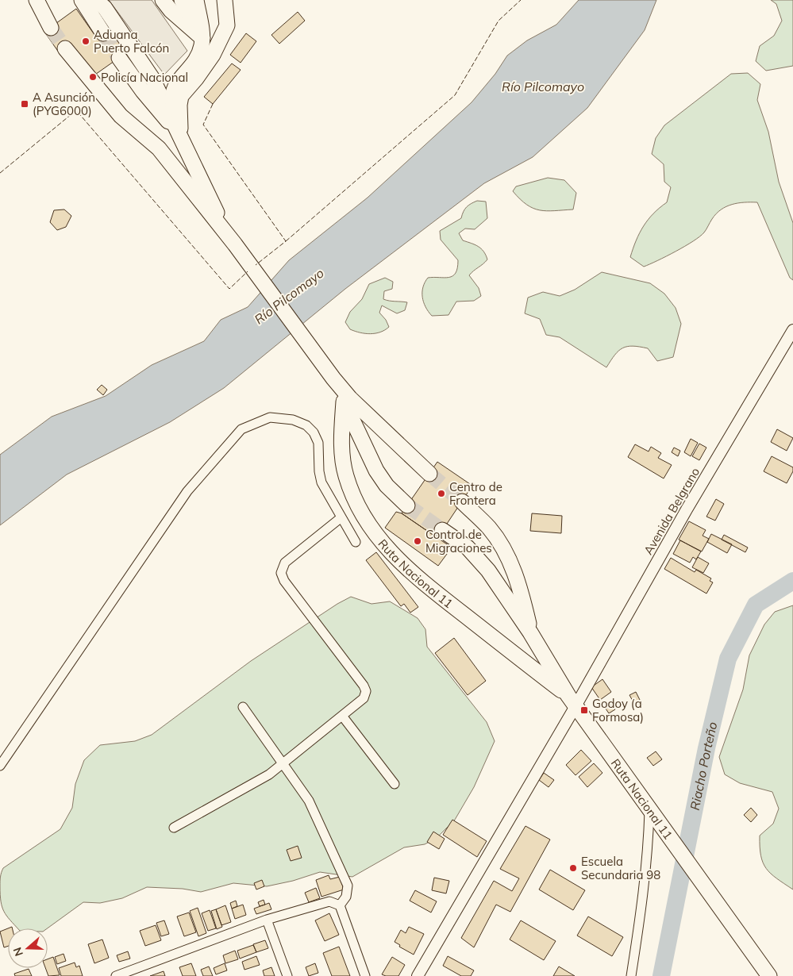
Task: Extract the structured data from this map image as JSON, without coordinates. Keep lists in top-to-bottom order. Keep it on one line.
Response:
{"streets":{"highway":["Ruta Nacional 11"],"street":["Avenida Belgrano"]},"crossings":[["Avenida Belgrano","Ruta Nacional 11"]],"water":["Río Pilcomayo","Riacho Porteño"],"places":{"other":["Aduana Puerto Falcón","Policía Nacional","Centro de Frontera","Control de Migraciones","Escuela Secundaria 98"],"transit":["A Asunción (PYG6000)","Godoy (a Formosa)"]},"north":"left"}
